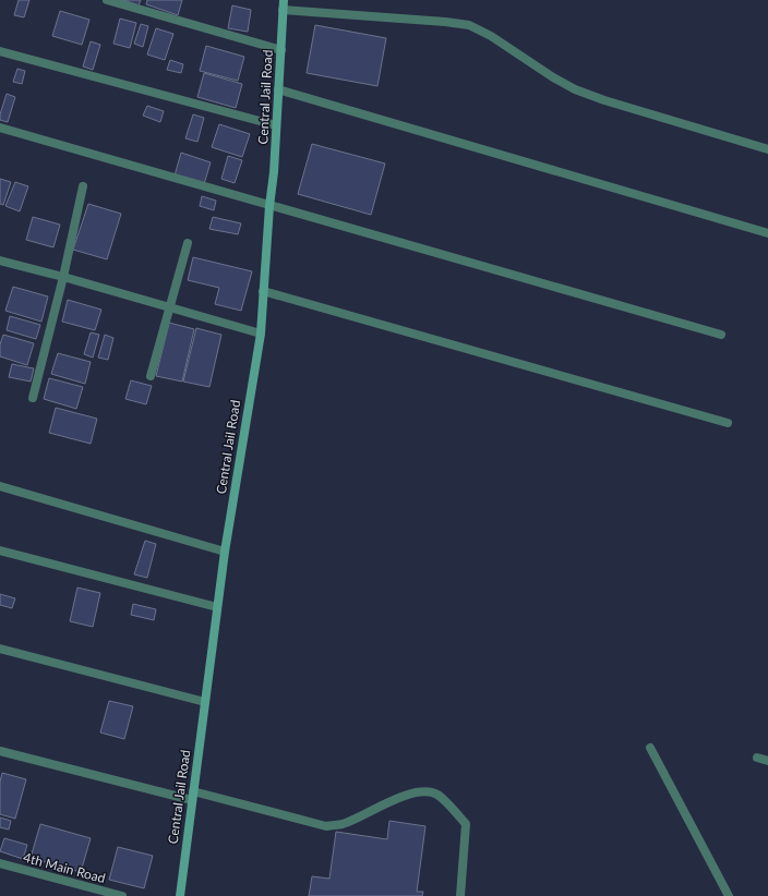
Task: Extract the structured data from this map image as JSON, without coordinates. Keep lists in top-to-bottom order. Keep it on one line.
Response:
{"streets":{"main road":["Central Jail Road"],"street":["4th Main Road"]}}
